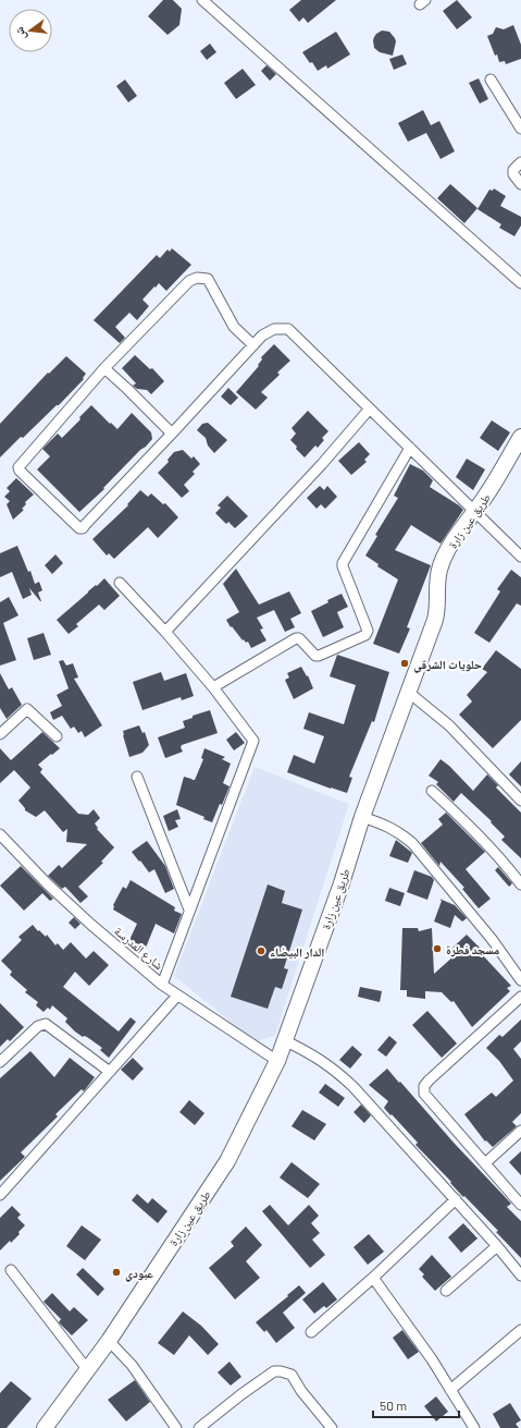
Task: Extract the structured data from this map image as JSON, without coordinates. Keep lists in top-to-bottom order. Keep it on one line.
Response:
{"streets":{"main road":["طريق عين زارة"],"street":["شارع المدرسة"]},"crossings":[["طريق عين زارة","شارع المدرسة"]],"places":["حلويات الشرقي","مسجد فطرة","الدار البيضاء","عبودي"],"scale_bar":"50 m","north":"left"}
